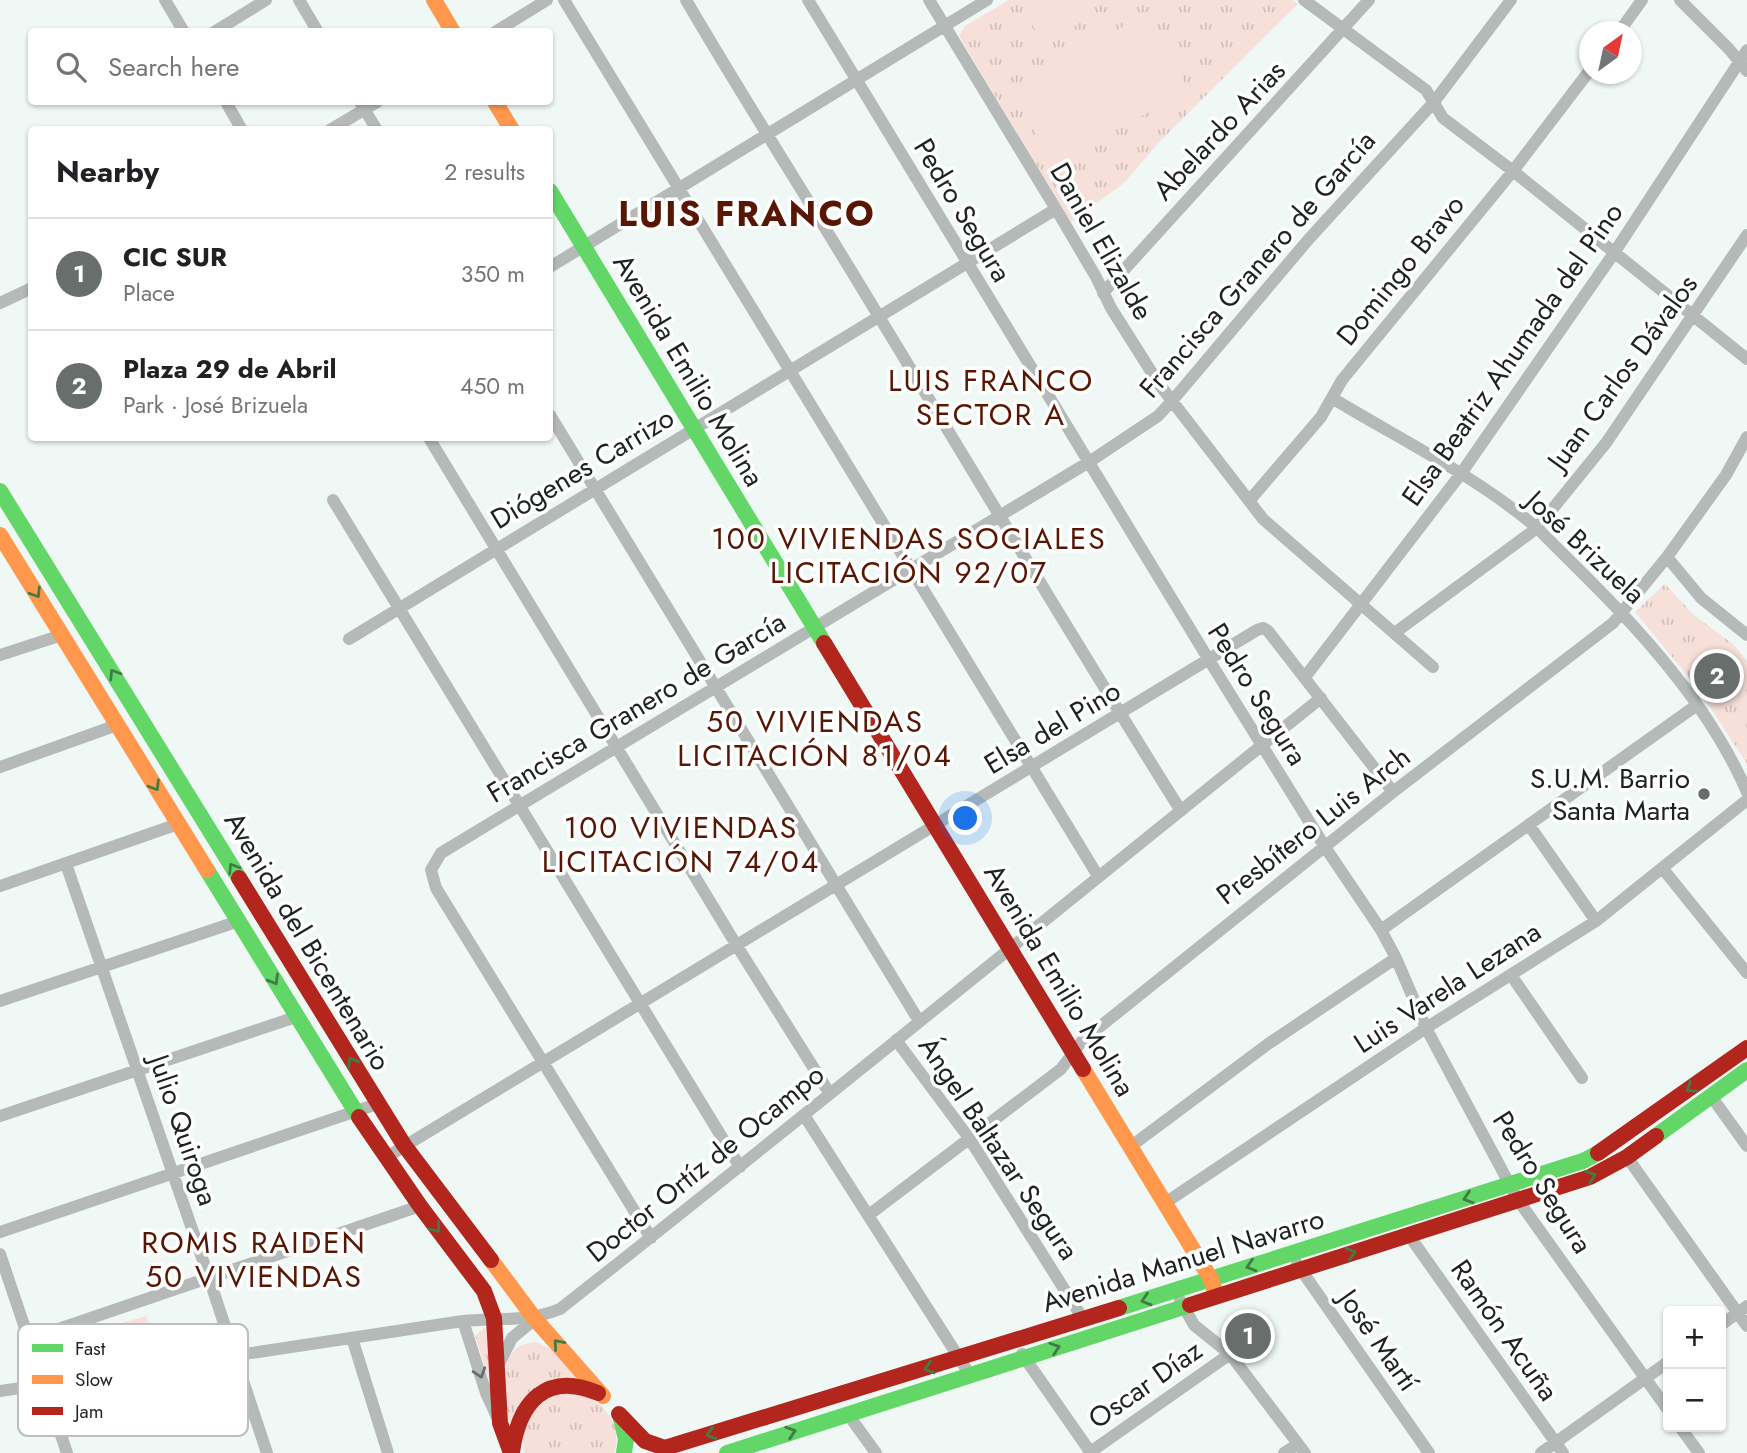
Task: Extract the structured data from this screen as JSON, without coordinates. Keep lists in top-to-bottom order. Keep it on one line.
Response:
{"streets":{"main road":["Avenida Emilio Molina","Avenida del Bicentenario","Avenida Manuel Navarro"],"street":["Abelardo Arias","Pedro Segura","Daniel Elizalde","Francisca Granero de García","Domingo Bravo","Elsa Beatriz Ahumada del Pino","Juan Carlos Dávalos","Diógenes Carrizo","José Brizuela","Elsa del Pino","Presbítero Luis Arch","Luis Varela Lezana","Julio Quiroga","Ángel Baltazar Segura","Doctor Ortíz de Ocampo","Ramón Acuña","José Martí","Oscar Díaz"]},"crossings":[["Abelardo Arias","Daniel Elizalde"],["Pedro Segura","Francisca Granero de García"],["Pedro Segura","Diógenes Carrizo"],["Pedro Segura","Elsa del Pino"],["Pedro Segura","Presbítero Luis Arch"],["Pedro Segura","Luis Varela Lezana"],["Pedro Segura","Doctor Ortíz de Ocampo"],["Pedro Segura","Avenida Manuel Navarro"],["Daniel Elizalde","Francisca Granero de García"],["Daniel Elizalde","Domingo Bravo"],["Daniel Elizalde","Elsa Beatriz Ahumada del Pino"],["Daniel Elizalde","Juan Carlos Dávalos"],["Daniel Elizalde","Diógenes Carrizo"],["Francisca Granero de García","Avenida Emilio Molina"],["Francisca Granero de García","Elsa del Pino"],["Francisca Granero de García","Ángel Baltazar Segura"],["Domingo Bravo","José Brizuela"],["Elsa Beatriz Ahumada del Pino","José Brizuela"],["Elsa Beatriz Ahumada del Pino","Elsa del Pino"],["Avenida Emilio Molina","Diógenes Carrizo"],["Avenida Emilio Molina","Elsa del Pino"],["Avenida Emilio Molina","Presbítero Luis Arch"],["Avenida Emilio Molina","Luis Varela Lezana"],["Avenida Emilio Molina","Doctor Ortíz de Ocampo"],["Avenida Emilio Molina","Avenida Manuel Navarro"],["Juan Carlos Dávalos","José Brizuela"],["Diógenes Carrizo","Ángel Baltazar Segura"],["José Brizuela","Presbítero Luis Arch"],["Elsa del Pino","Avenida del Bicentenario"],["Elsa del Pino","Ángel Baltazar Segura"],["Presbítero Luis Arch","Ángel Baltazar Segura"],["Avenida del Bicentenario","Doctor Ortíz de Ocampo"],["Avenida del Bicentenario","Avenida Manuel Navarro"],["Ángel Baltazar Segura","Doctor Ortíz de Ocampo"],["Ángel Baltazar Segura","Avenida Manuel Navarro"],["Avenida Manuel Navarro","Ramón Acuña"],["Avenida Manuel Navarro","José Martí"]],"districts":["LUIS FRANCO","LUIS FRANCO SECTOR A","100 VIVIENDAS SOCIALES LICITACIÓN 92/07","50 VIVIENDAS LICITACIÓN 81/04","100 VIVIENDAS LICITACIÓN 74/04","ROMIS RAIDEN 50 VIVIENDAS"],"places":["S.U.M. Barrio Santa Marta"],"legend":["Fast","Slow","Jam"],"north":"top right","page":{"search":"Search here","heading":["Nearby","2 results"],"list":[{"mark":"1","name":"CIC SUR","note":"Place","value":"350 m"},{"mark":"2","name":"Plaza 29 de Abril","note":"Park · José Brizuela","value":"450 m"}],"pins":["2","1"],"map_buttons":["+","−"]}}
